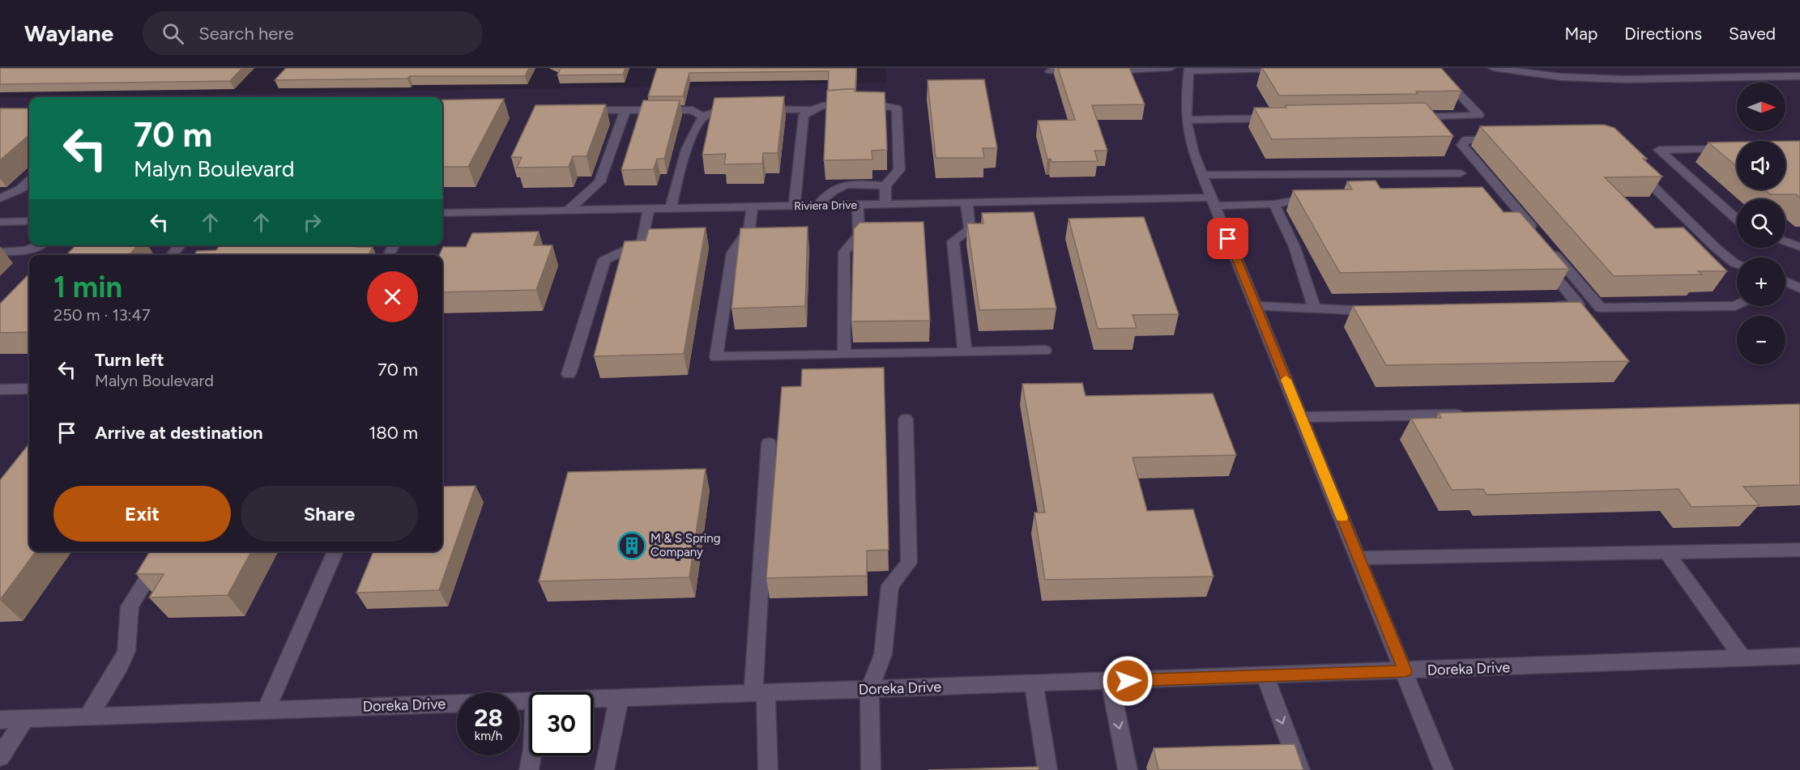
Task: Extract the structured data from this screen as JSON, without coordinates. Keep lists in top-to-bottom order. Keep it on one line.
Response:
{"streets":{"street":["Riviera Drive","Doreka Drive"]},"places":{"building":["M & S Spring Company"]},"north":"right","page":{"header":"Waylane","search":"Search here","nav":["Map","Directions","Saved"],"map_buttons":["+","−"],"turn":["70 m","Malyn Boulevard"],"heading":["1 min","250 m · 13:47"],"list":[{"name":"Turn left","note":"Malyn Boulevard","value":"70 m"},{"name":"Arrive at destination","value":"180 m"}],"buttons":["Exit","Share"],"speed":"28 km/h","limit":"30"}}
